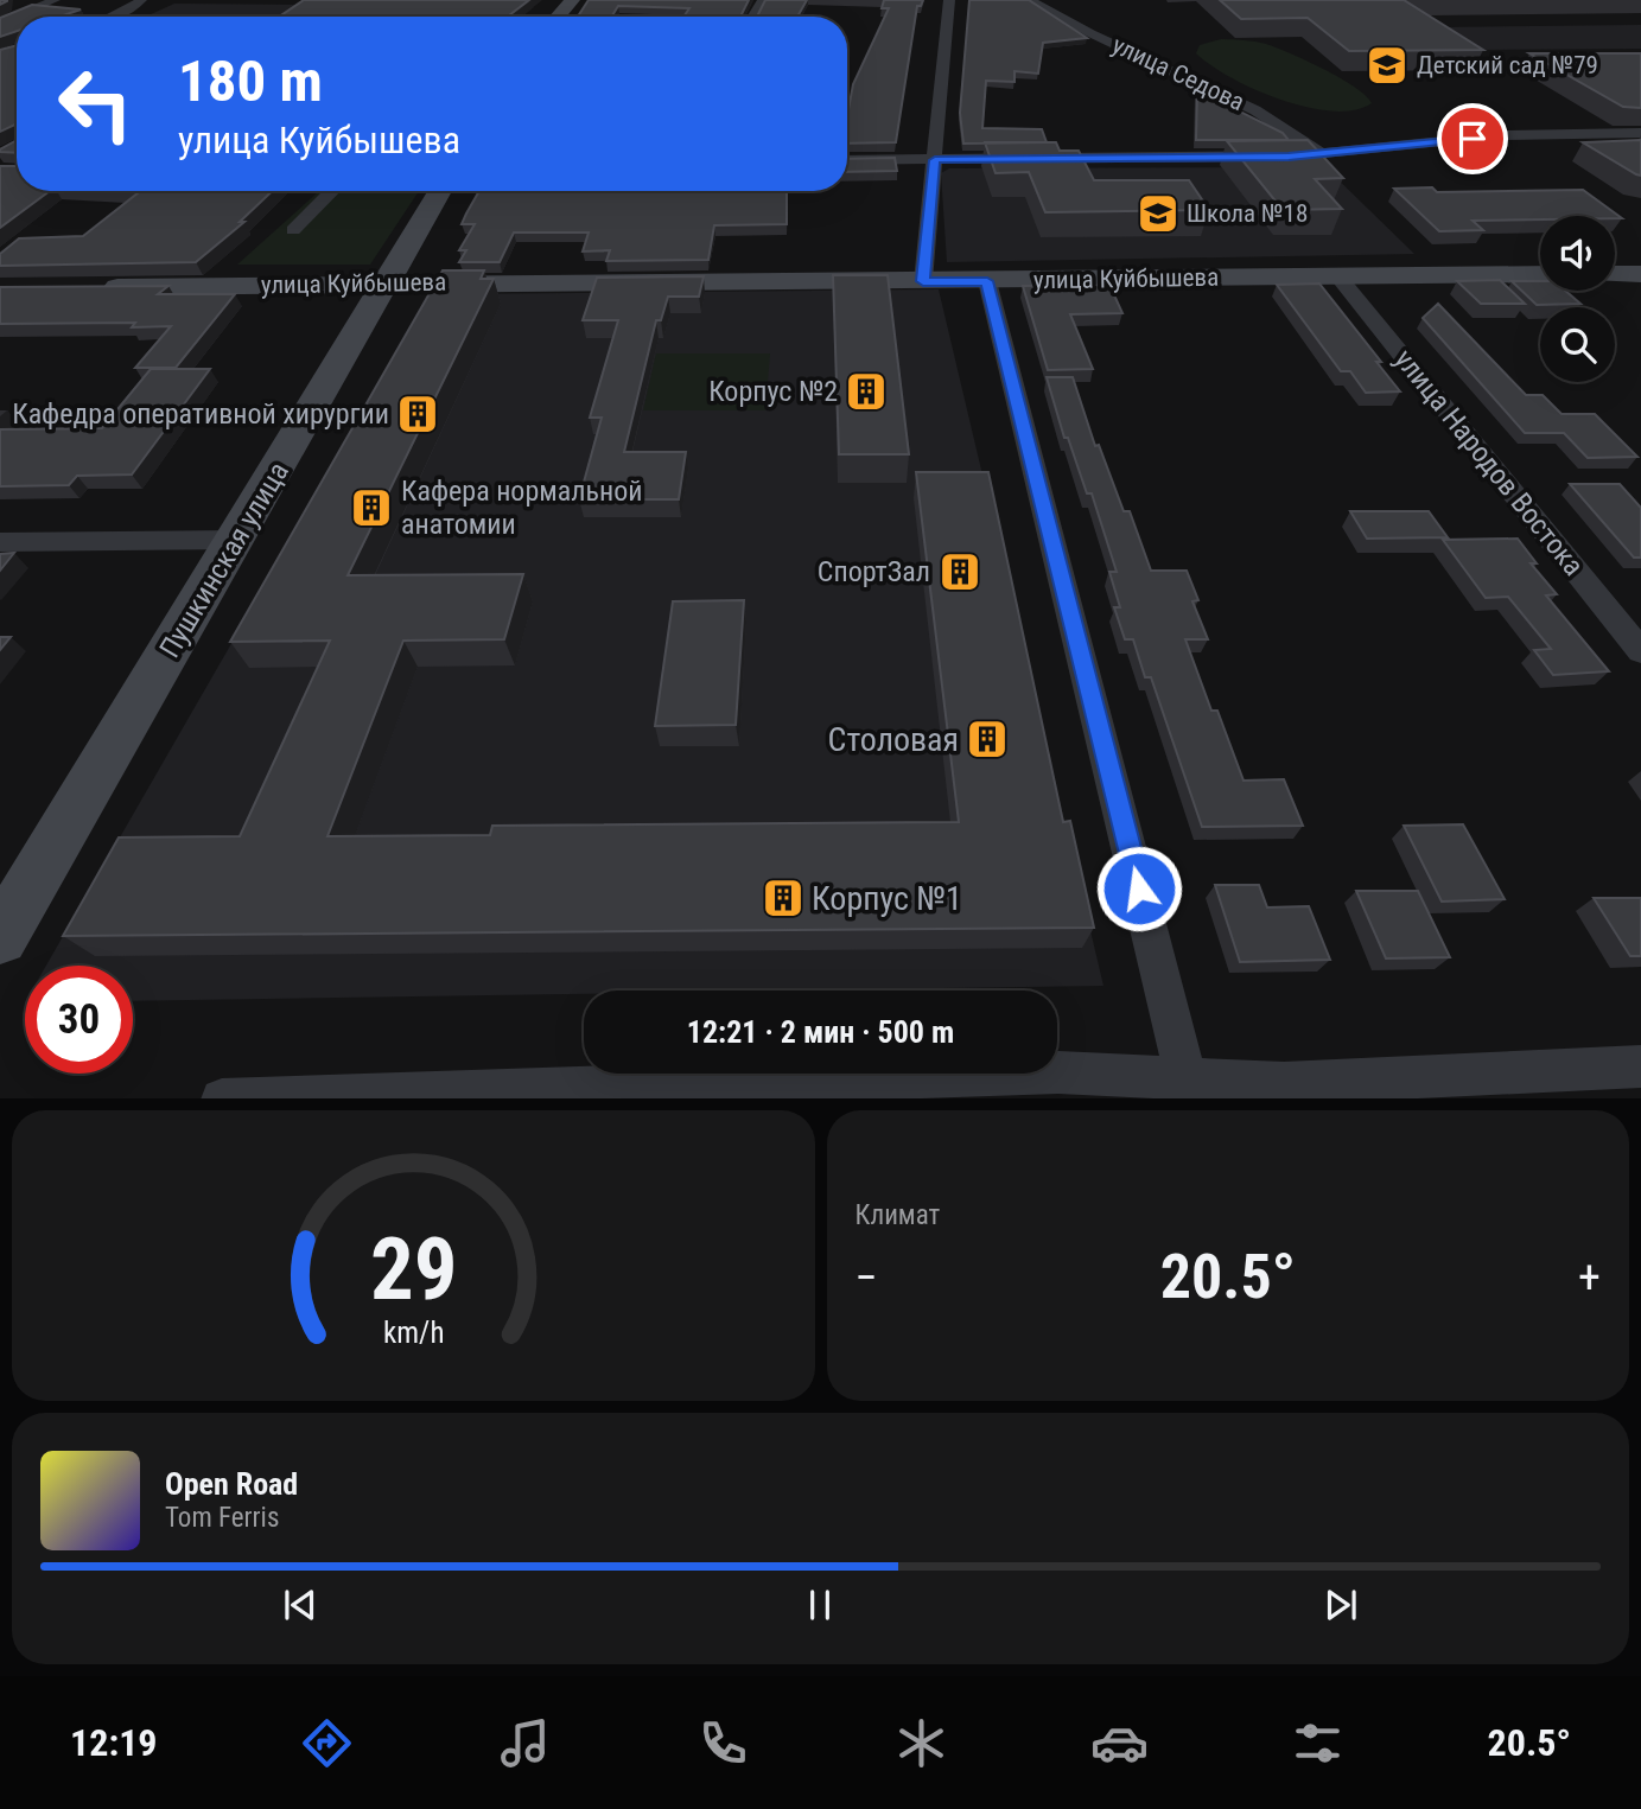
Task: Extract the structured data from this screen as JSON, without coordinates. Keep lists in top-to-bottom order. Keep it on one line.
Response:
{"streets":{"street":["улица Седова","улица Куйбышева","улица Народов Востока","Пушкинская улица"]},"crossings":[["улица Куйбышева","улица Народов Востока"],["улица Куйбышева","Пушкинская улица"]],"places":{"school or university":["Детский сад №79","Школа №18"],"building":["Корпус №2","Кафедра оперативной хирургии","Кафера нормальной анатомии","СпортЗал","Столовая","Корпус №1"]},"page":{"turn":["180 m","улица Куйбышева"],"limit":"30","trip":"12:21 · 2 мин · 500 m","tile":"Климат","heat":["−","20.5°","+"],"song":["Open Road","Tom Ferris"],"tabs":["12:19","20.5°"],"gauge":["29","km/h"]}}
